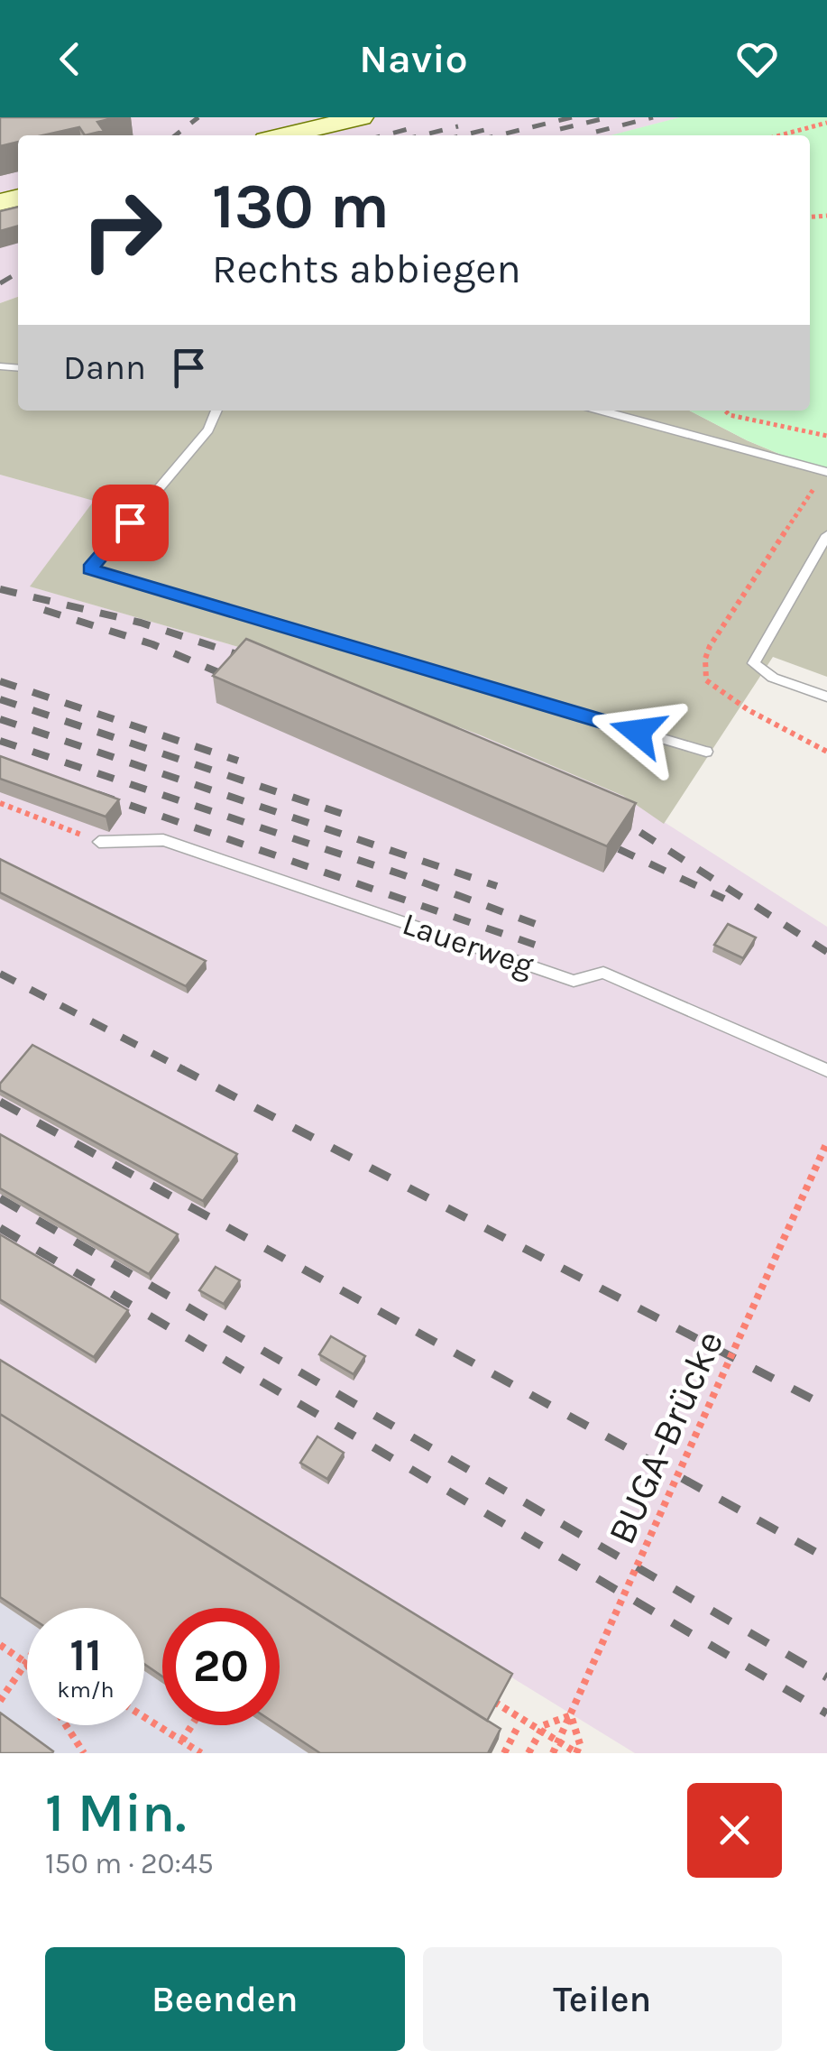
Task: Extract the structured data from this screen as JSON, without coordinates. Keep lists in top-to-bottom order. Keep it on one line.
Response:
{"streets":{"lane":["Lauerweg"],"path":["BUGA-Brücke"]},"page":{"header":"Navio","turn":["130 m","Rechts abbiegen"],"then":"Dann","speed":"11 km/h","limit":"20","heading":["1 Min.","150 m · 20:45"],"buttons":["Beenden","Teilen"]}}
